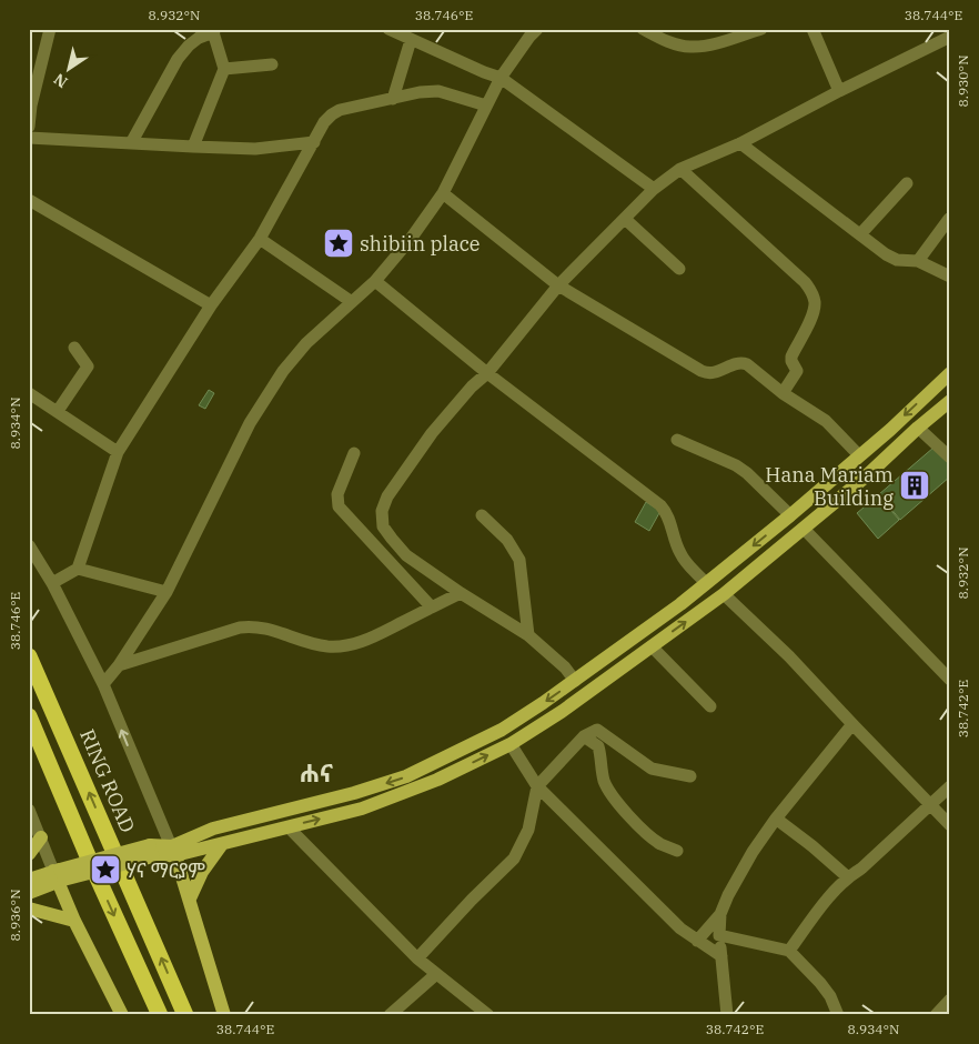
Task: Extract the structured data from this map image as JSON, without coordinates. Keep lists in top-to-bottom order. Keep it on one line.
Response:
{"streets":{"highway":["RING ROAD"]},"districts":["ሐና"],"places":{"place":["shibiin place","ሃና ማርያም"],"building":["Hana Mariam Building"]},"north":"bottom left","coordinates":["8.932°N","38.746°E","38.744°E","8.930°N","8.934°N","38.742°E","8.936°N"]}
